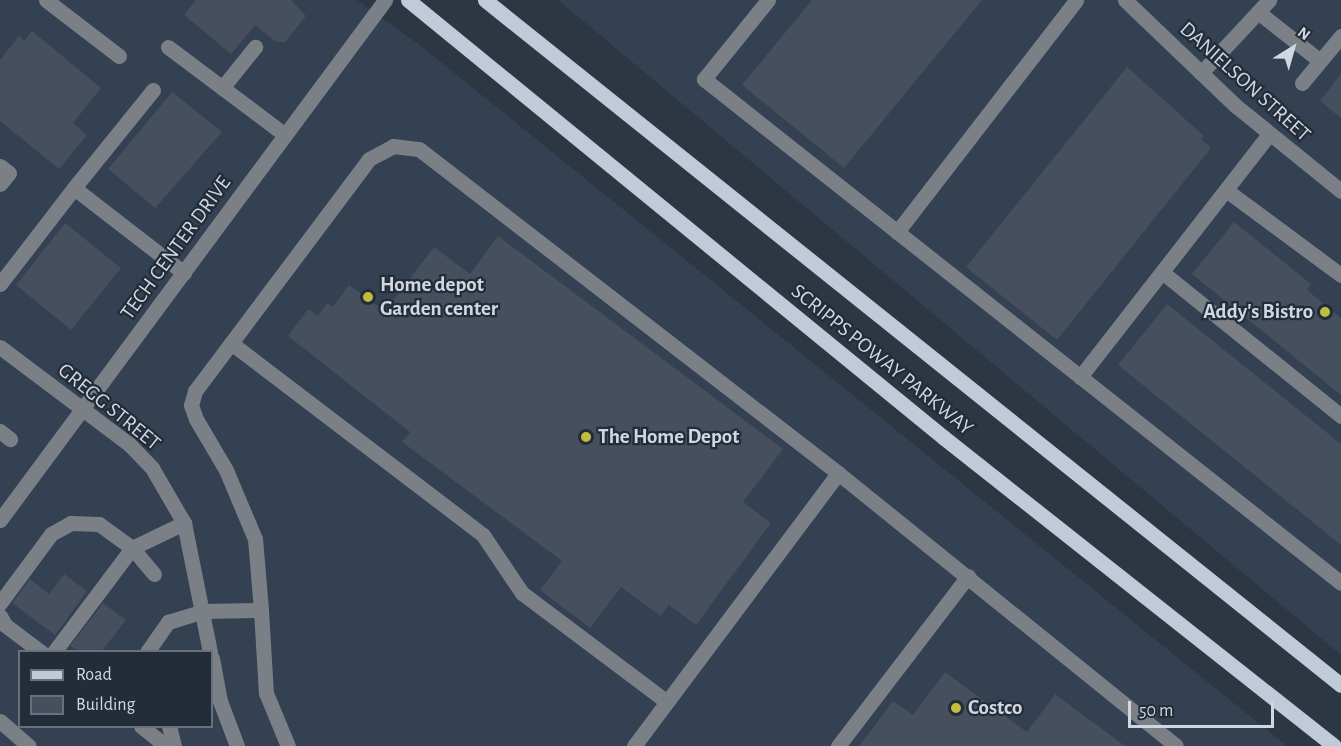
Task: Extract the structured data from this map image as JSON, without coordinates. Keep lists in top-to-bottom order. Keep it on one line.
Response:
{"streets":{"main road":["SCRIPPS POWAY PARKWAY"],"street":["DANIELSON STREET","TECH CENTER DRIVE","GREGG STREET"]},"crossings":[["TECH CENTER DRIVE","GREGG STREET"]],"places":["Home depot Garden center","Addy's Bistro","The Home Depot","Costco"],"legend":["Road","Building"],"scale_bar":"50 m","north":"top right"}
